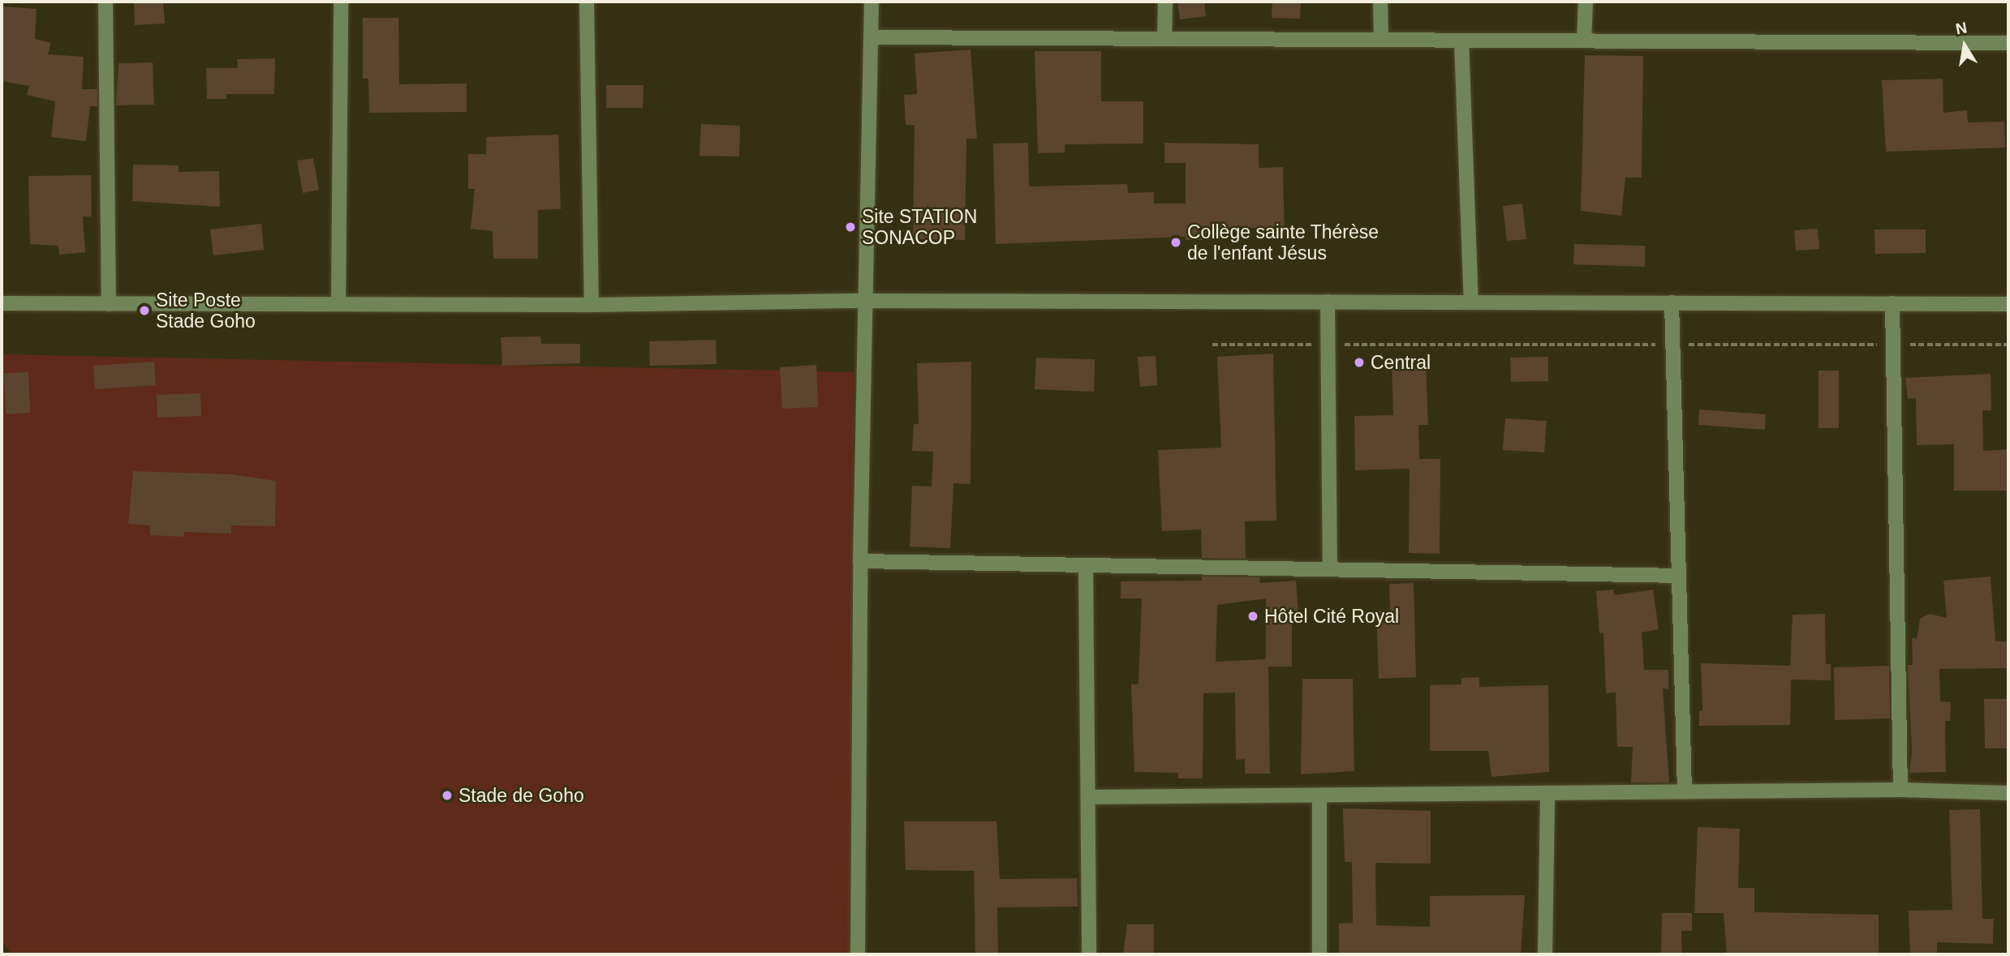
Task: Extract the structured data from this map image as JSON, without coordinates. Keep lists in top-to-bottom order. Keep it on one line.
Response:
{"places":["Site STATION SONACOP","Collège sainte Thérèse de l'enfant Jésus","Site Poste Stade Goho","Central","Hôtel Cité Royal","Stade de Goho"],"north":"top"}
